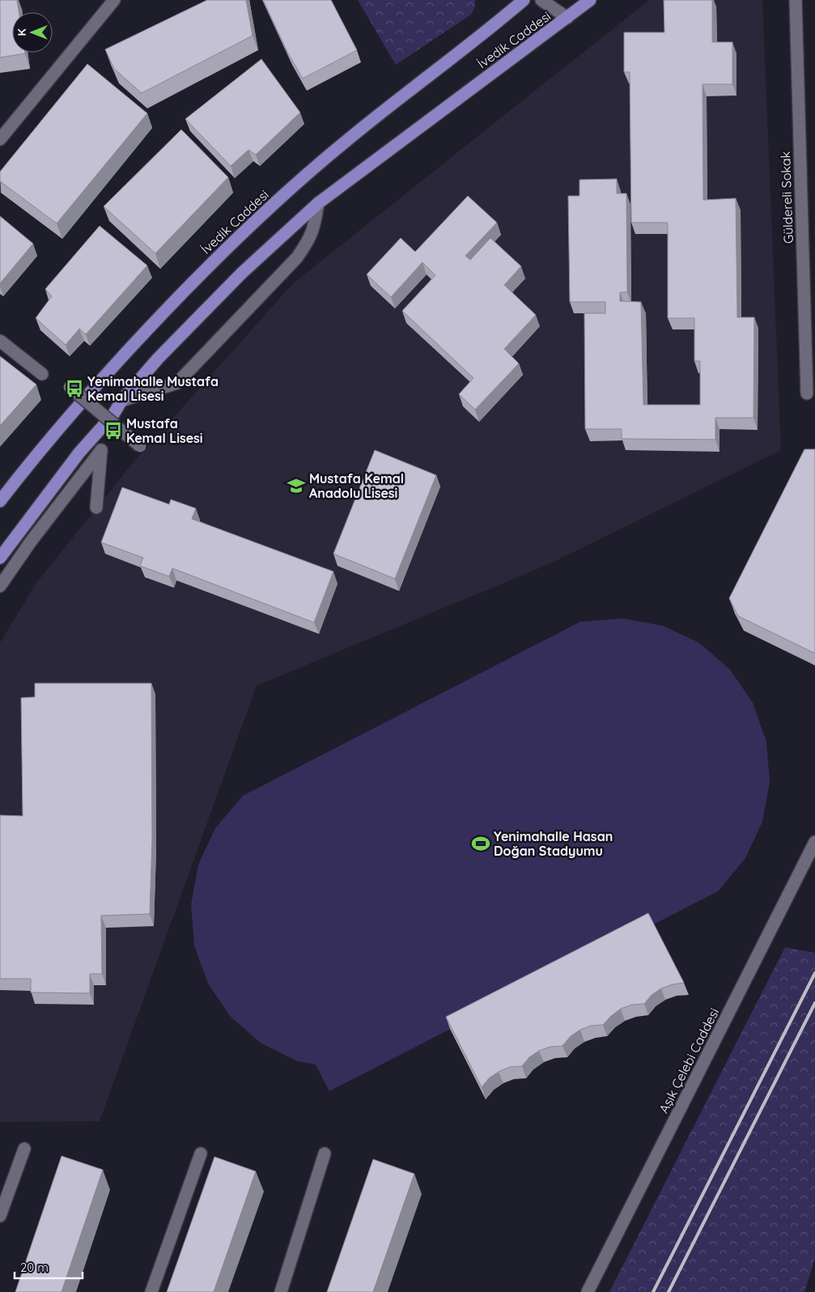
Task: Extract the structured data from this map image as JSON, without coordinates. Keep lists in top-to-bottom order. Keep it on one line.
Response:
{"streets":{"main road":["İvedik Caddesi"],"street":["Güldereli Sokak","Aşık Çelebi Caddesi"]},"places":{"bus stop":["Yenimahalle Mustafa Kemal Lisesi","Mustafa Kemal Lisesi"],"school or university":["Mustafa Kemal Anadolu Lisesi"],"sports":["Yenimahalle Hasan Doğan Stadyumu"]},"scale_bar":"20 m","north":"left"}
